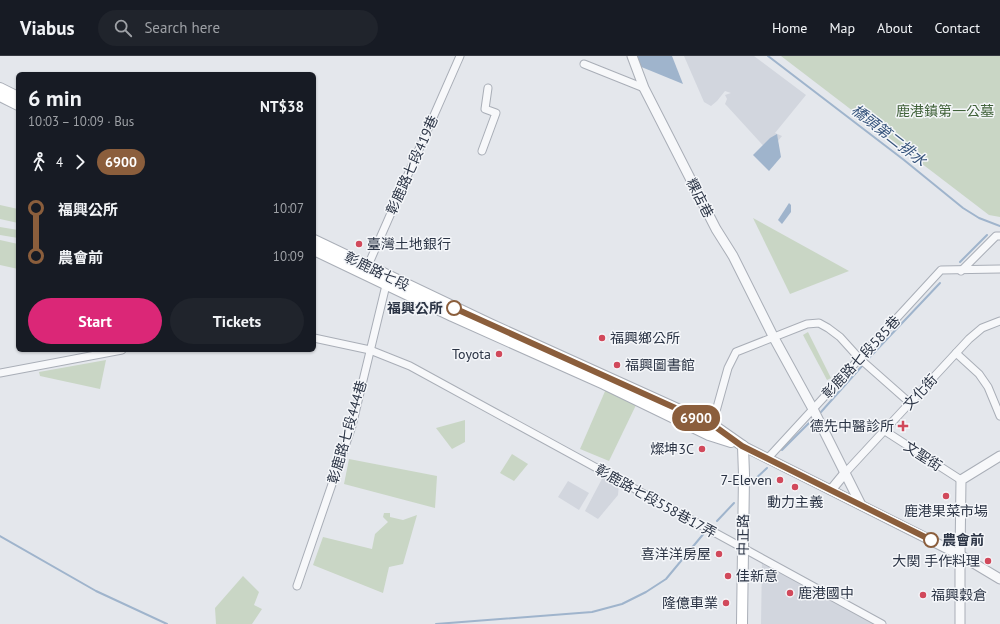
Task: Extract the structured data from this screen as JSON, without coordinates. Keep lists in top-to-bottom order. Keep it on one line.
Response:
{"streets":{"main road":["彰鹿路七段","中正路"],"street":["彰鹿路七段419巷","粿店巷","彰鹿路七段585巷","文化街","彰鹿路七段444巷","文聖街","彰鹿路七段558巷17弄"]},"crossings":[["彰鹿路七段419巷","彰鹿路七段"],["粿店巷","彰鹿路七段"],["粿店巷","彰鹿路七段585巷"],["粿店巷","文化街"],["彰鹿路七段","彰鹿路七段585巷"],["彰鹿路七段","文化街"],["彰鹿路七段","彰鹿路七段444巷"],["彰鹿路七段","中正路"],["文化街","文聖街"],["彰鹿路七段444巷","彰鹿路七段558巷17弄"],["彰鹿路七段558巷17弄","中正路"]],"water":["橋頭第二排水"],"parks":["鹿港鎮第一公墓"],"places":{"other":["臺灣土地銀行","福興公所","福興鄉公所","Toyota","福興圖書館","燦坤3C","7-Eleven","動力主義","鹿港果菜市場","農會前","喜洋洋房屋","大関 手作料理","佳新意","鹿港國中","福興穀倉","隆億車業"],"health":["德先中醫診所"]},"lines":["bus line 6900"],"page":{"header":"Viabus","search":"Search here","nav":["Home","Map","About","Contact"],"on_map":"6900","heading":["6 min","10:03 – 10:09 · Bus","NT$38"],"legs":["4","6900"],"list":[{"name":"福興公所","value":"10:07"},{"name":"農會前","value":"10:09"}],"buttons":["Start","Tickets"]}}
